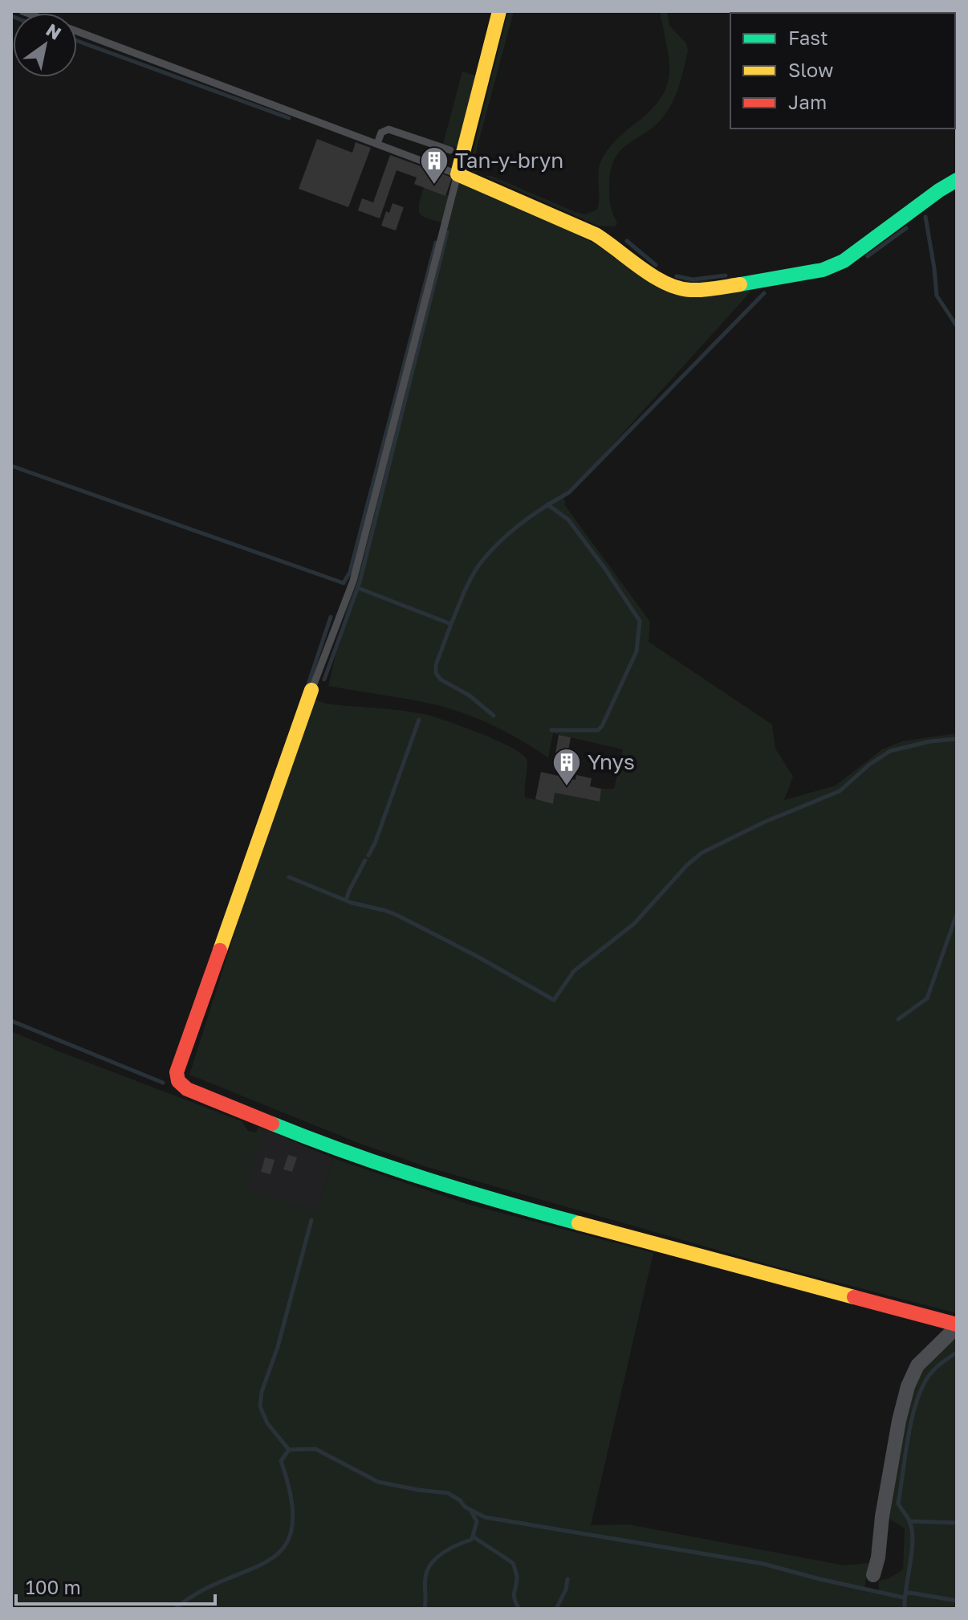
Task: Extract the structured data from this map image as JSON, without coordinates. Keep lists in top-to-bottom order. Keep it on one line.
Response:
{"places":{"building":["Tan-y-bryn","Ynys"]},"legend":["Fast","Slow","Jam"],"scale_bar":"100 m","north":"top right"}
